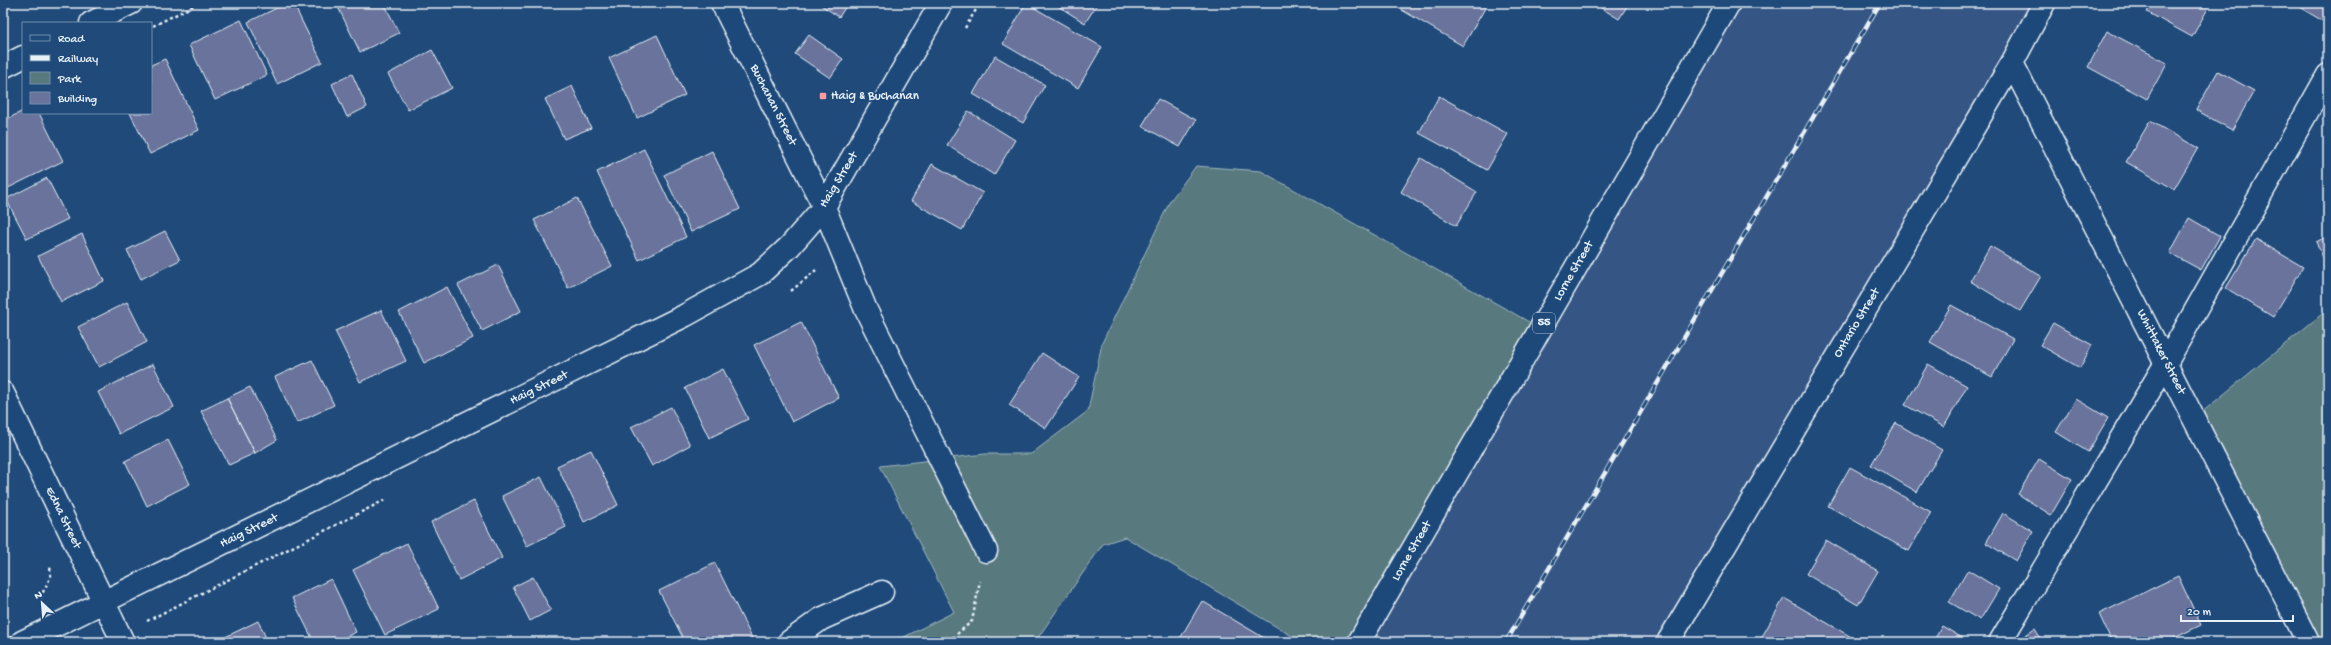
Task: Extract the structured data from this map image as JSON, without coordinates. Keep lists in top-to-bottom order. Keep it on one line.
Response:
{"streets":{"street":["Buchanan Street","Haig Street","Lorne Street","55","Ontario Street","Whittaker Street","Edna Street"]},"crossings":[["Buchanan Street","Haig Street"],["Haig Street","Edna Street"],["Ontario Street","Whittaker Street"]],"places":{"transit":["Haig & Buchanan"]},"legend":["Road","Railway","Park","Building"],"scale_bar":"20 m","north":"top left"}
